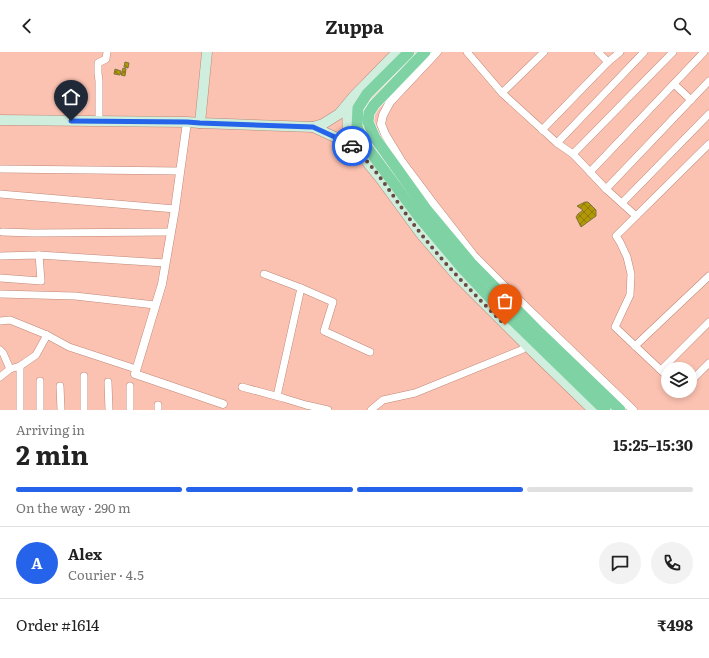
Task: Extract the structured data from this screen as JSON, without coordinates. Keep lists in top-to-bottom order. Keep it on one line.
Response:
{"page":{"header":"Zuppa","heading":["2 min","Arriving in","15:25–15:30"],"panel":["Alex","Courier · 4.5","Order #1614","₹498"],"bar":"On the way · 290 m","round":"A"}}
